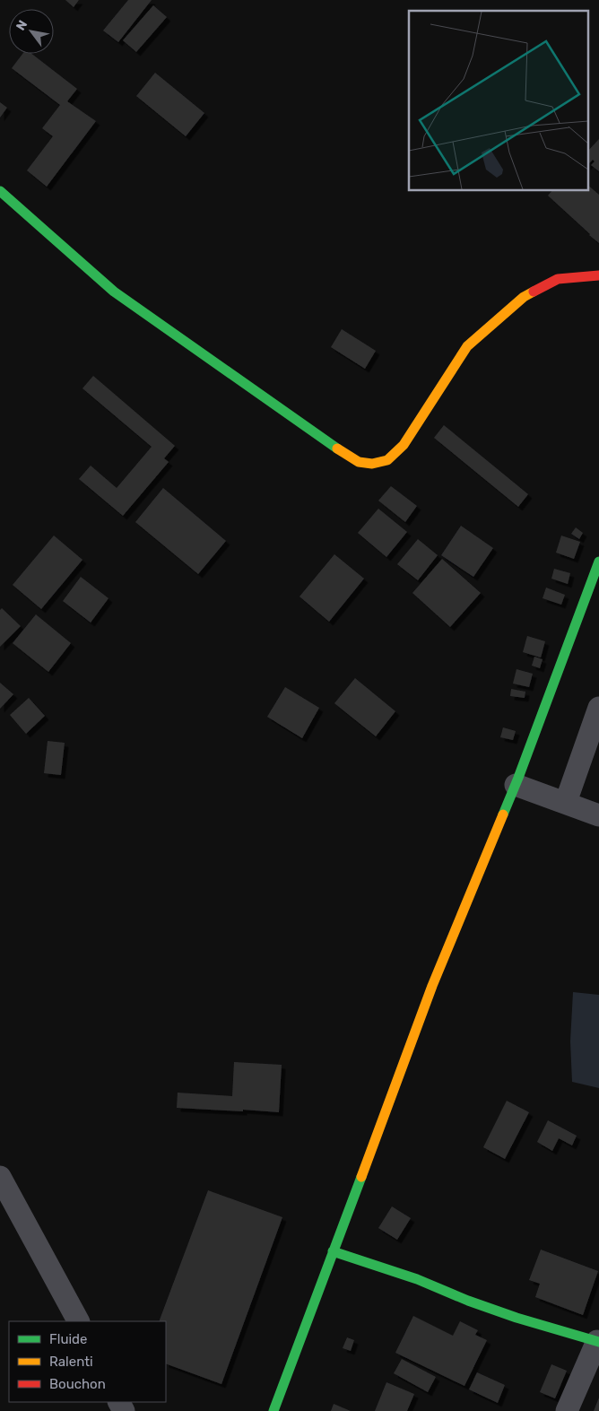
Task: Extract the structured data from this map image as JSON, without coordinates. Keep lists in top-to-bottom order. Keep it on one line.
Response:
{"legend":["Fluide","Ralenti","Bouchon"],"north":"top left"}
